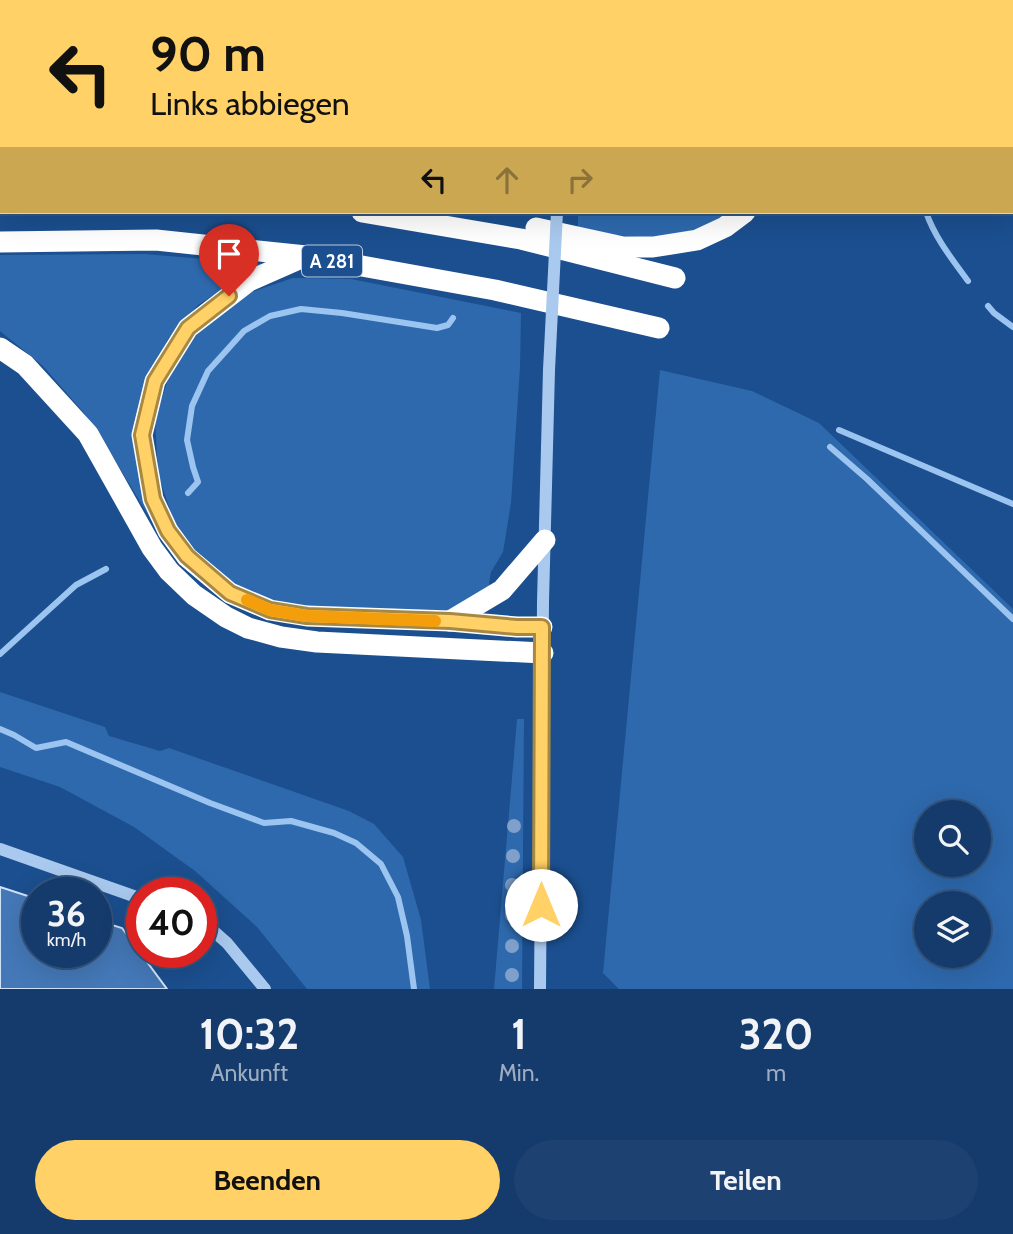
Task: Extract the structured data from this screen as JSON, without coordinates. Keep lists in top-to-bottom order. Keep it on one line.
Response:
{"streets":{"highway":["A 281"]},"page":{"turn":["90 m","Links abbiegen"],"speed":"36 km/h","limit":"40","eta":["10:32","Ankunft","1","Min.","320","m"],"buttons":["Beenden","Teilen"]}}
